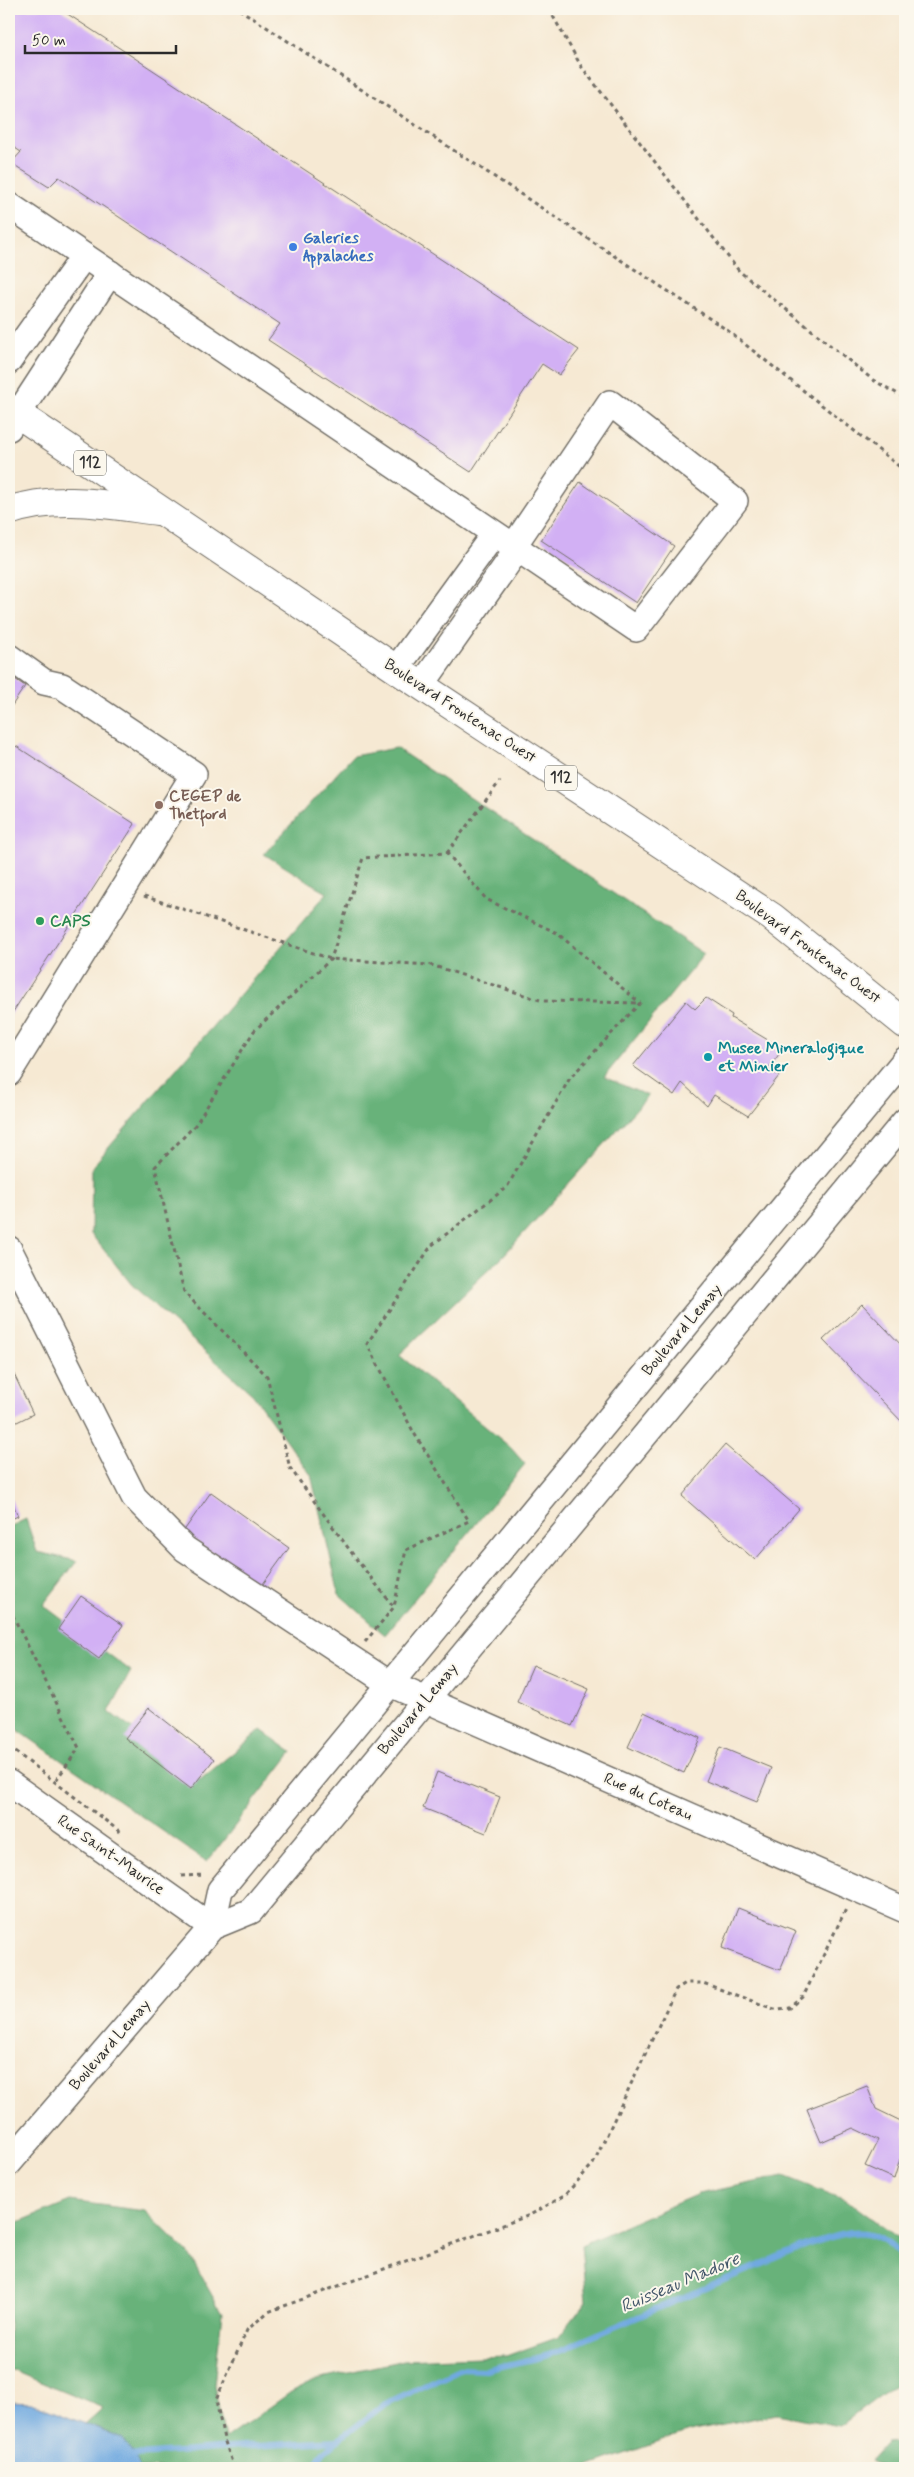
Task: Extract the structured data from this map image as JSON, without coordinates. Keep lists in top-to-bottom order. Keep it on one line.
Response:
{"streets":{"main road":["112","Boulevard Frontenac Ouest"],"street":["Boulevard Lemay","Rue du Coteau","Rue Saint-Maurice"]},"crossings":[["Boulevard Lemay","Rue du Coteau"],["Boulevard Lemay","Rue Saint-Maurice"]],"water":["Ruisseau Madore"],"places":["Galeries Appalaches","CEGEP de Thetford","CAPS","Musee Mineralogique et Minier"],"scale_bar":"50 m"}
